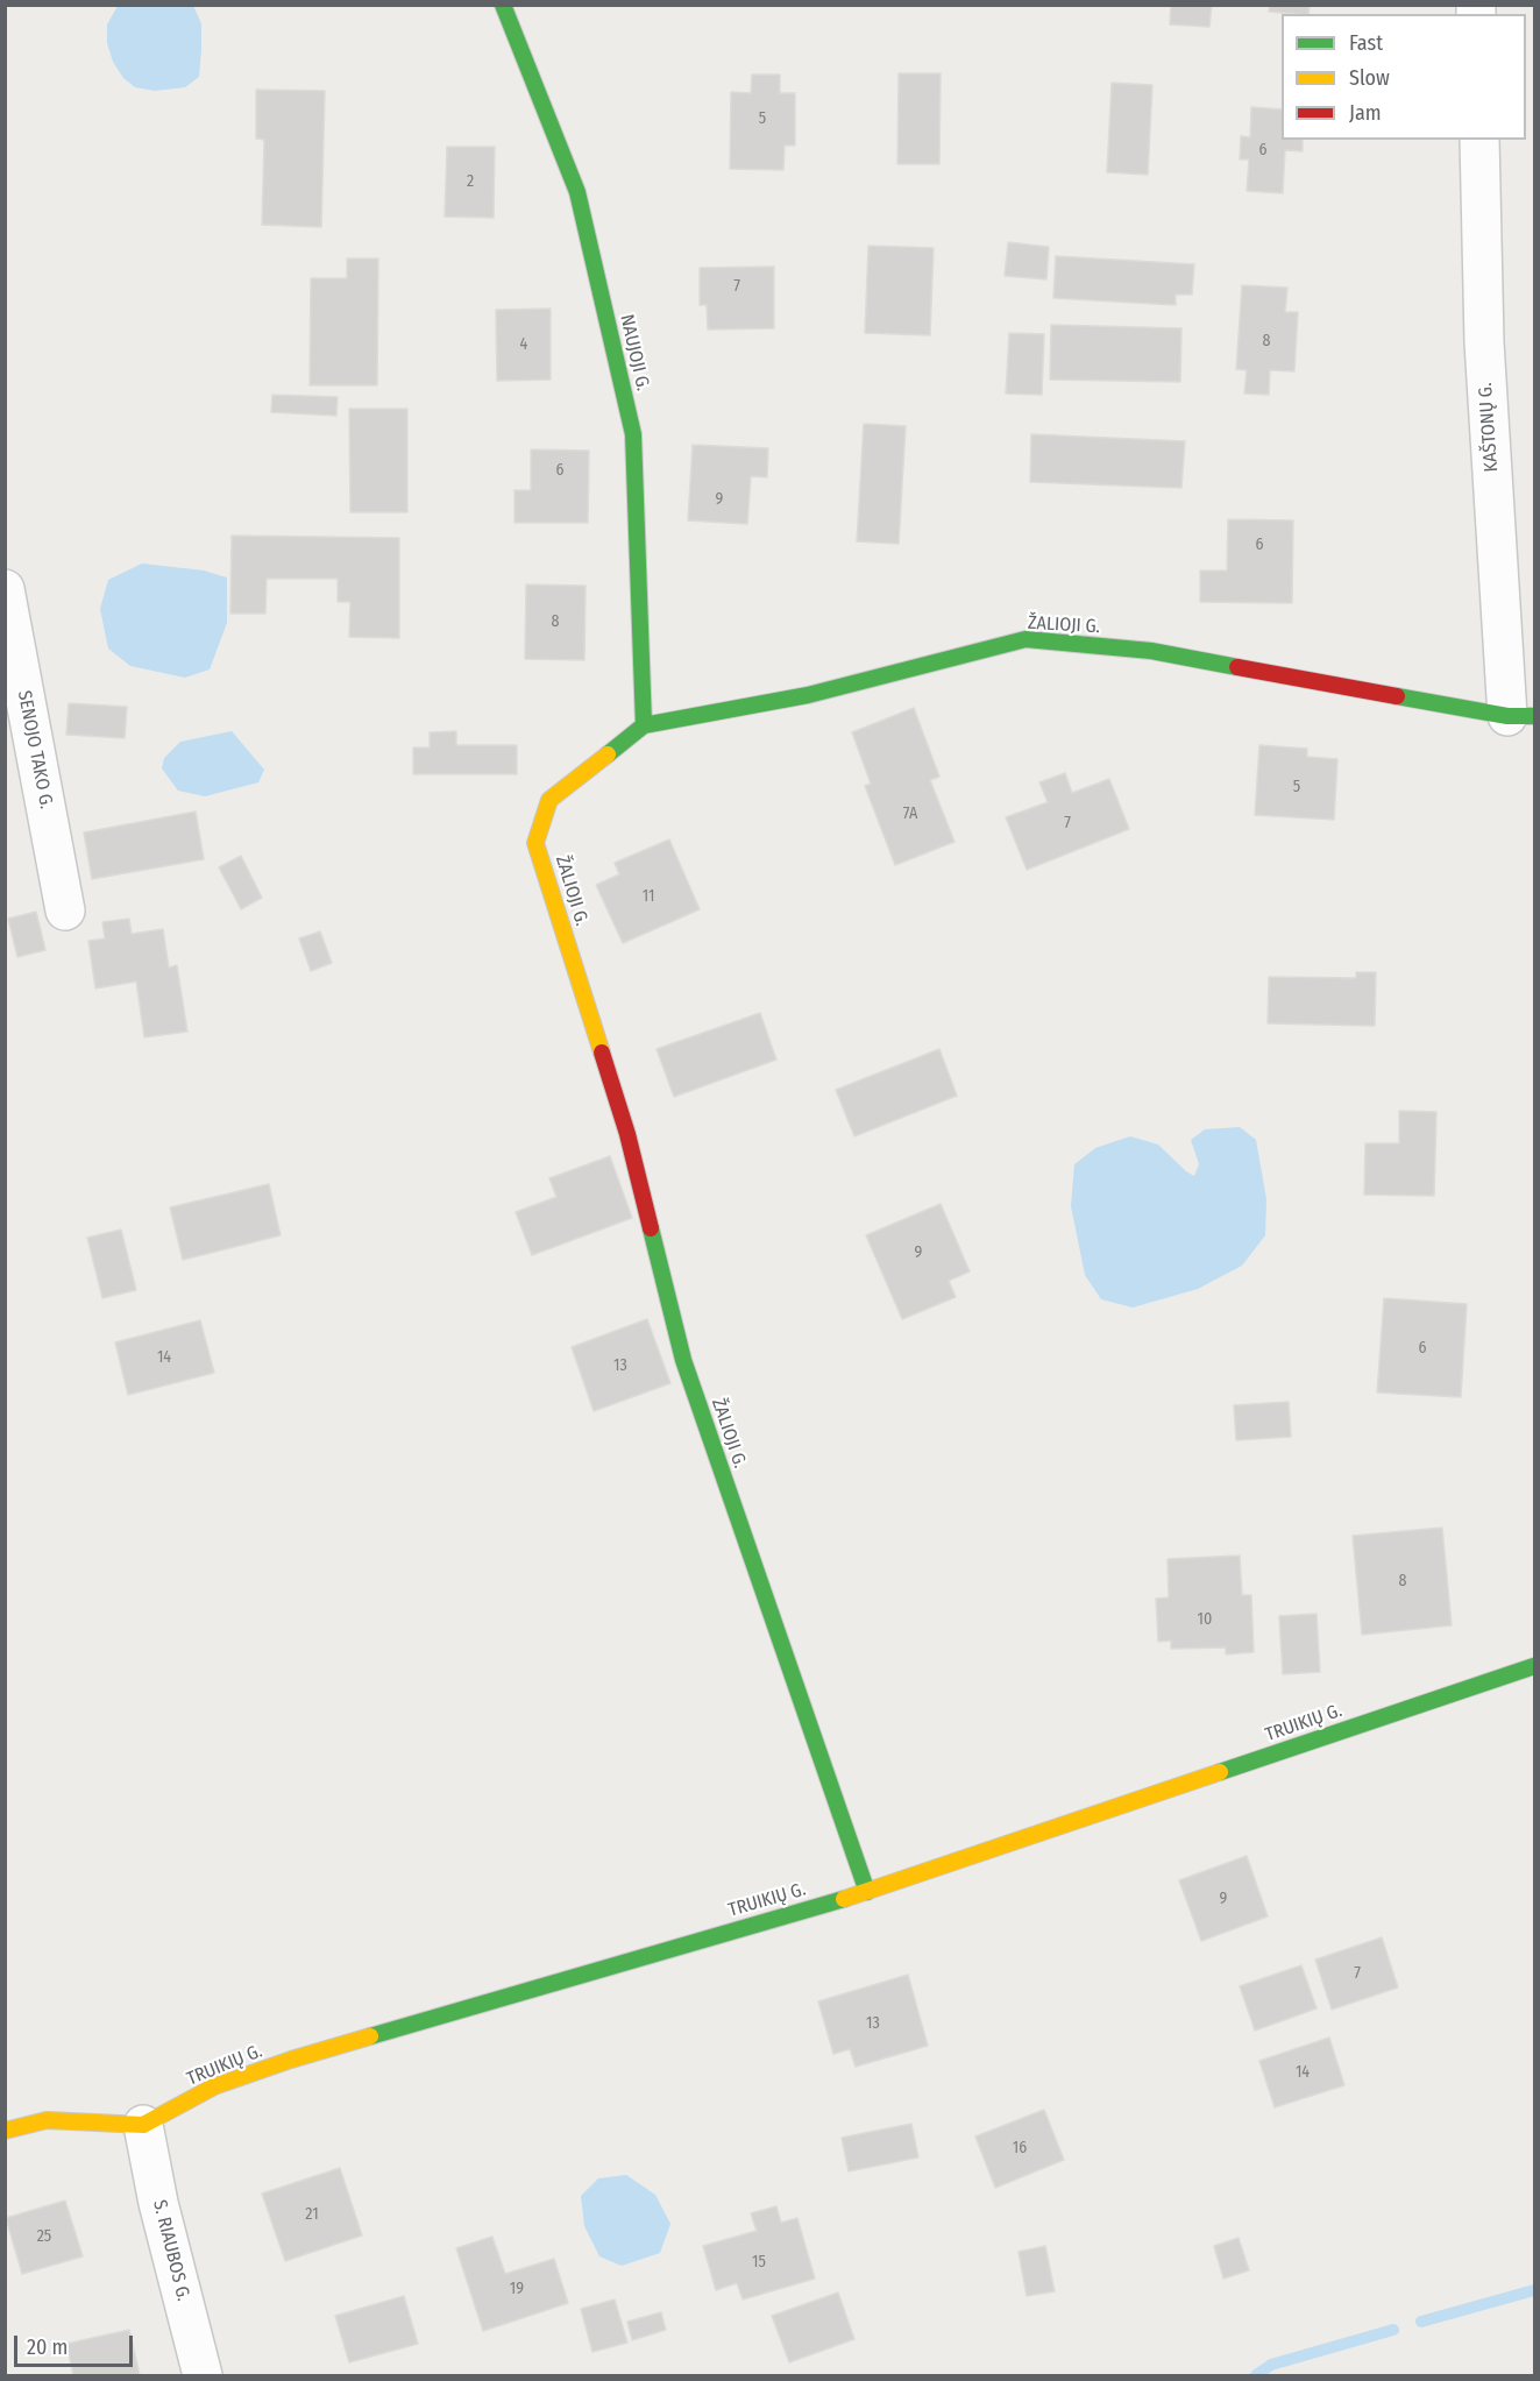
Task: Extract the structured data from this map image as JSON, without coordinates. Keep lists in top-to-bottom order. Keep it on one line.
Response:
{"streets":{"street":["NAUJOJI G.","KAŠTONŲ G.","ŽALIOJI G.","SENOJO TAKO G.","TRUIKIŲ G.","S. RIAUBOS G."]},"crossings":[["NAUJOJI G.","ŽALIOJI G."],["KAŠTONŲ G.","ŽALIOJI G."],["ŽALIOJI G.","TRUIKIŲ G."],["TRUIKIŲ G.","S. RIAUBOS G."]],"house_numbers":["5","6","2","7","8","4","6","9","6","8","5","7A","7","11","9","6","14","13","8","10","9","7","13","14","16","21","25","15","19"],"legend":["Fast","Slow","Jam"],"scale_bar":"20 m"}
